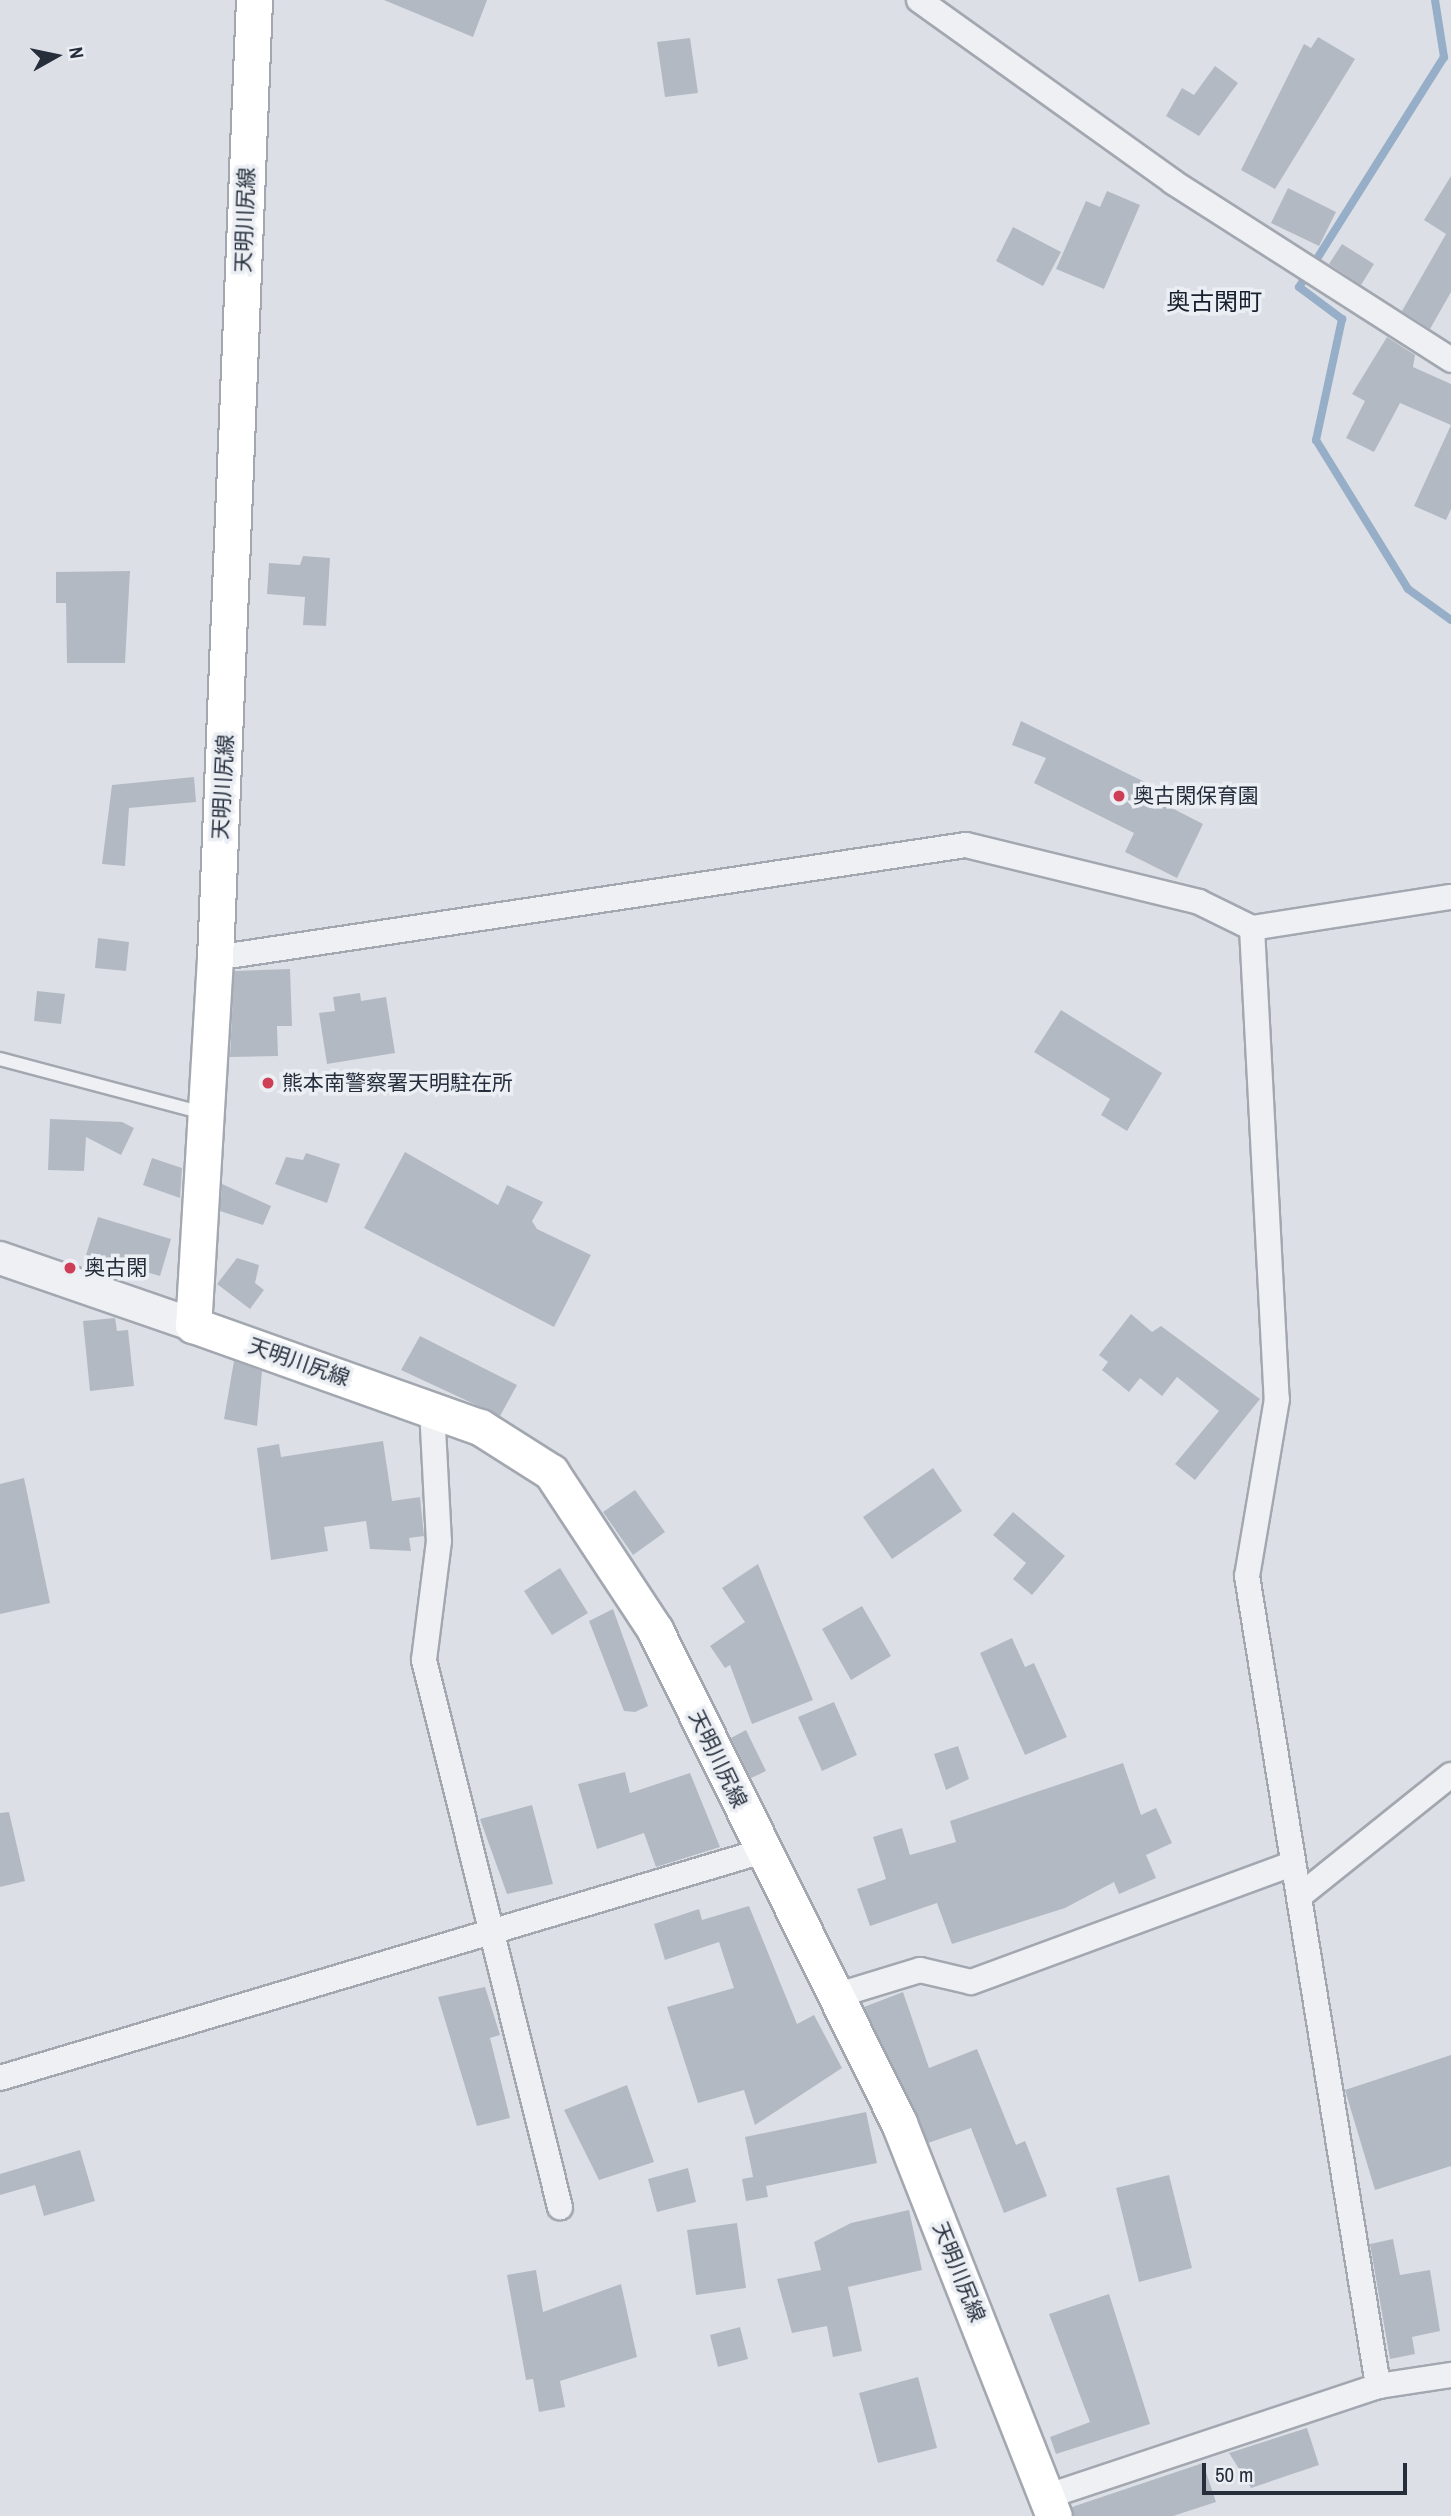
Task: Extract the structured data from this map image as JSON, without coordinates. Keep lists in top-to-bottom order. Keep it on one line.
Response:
{"streets":{"main road":["天明川尻線"]},"districts":["奥古閑町"],"places":["奥古閑保育園","熊本南警察署天明駐在所","奥古閑"],"scale_bar":"50 m","north":"right"}
